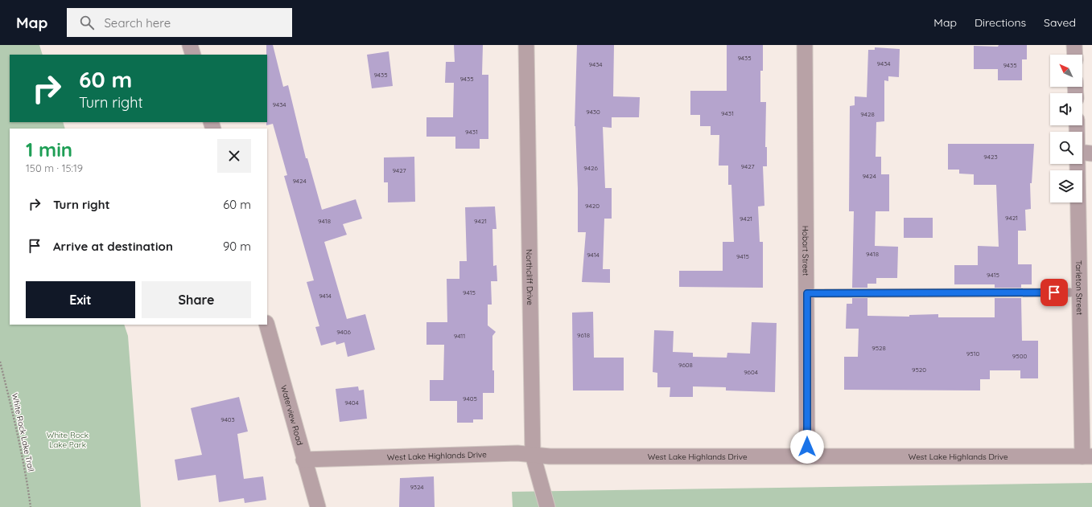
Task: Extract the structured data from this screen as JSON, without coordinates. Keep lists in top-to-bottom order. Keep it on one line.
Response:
{"streets":{"street":["Hobart Street","Northcliff Drive","Tarleton Street","Waterview Road","West Lake Highlands Drive"],"path":["White Rock Lake Trail"]},"crossings":[["Hobart Street","West Lake Highlands Drive"],["Northcliff Drive","West Lake Highlands Drive"],["Tarleton Street","West Lake Highlands Drive"],["Waterview Road","West Lake Highlands Drive"]],"parks":["White Rock Lake Park"],"house_numbers":["9435","9434","9434","9435","9435","9435","9434","9430","9431","9428","9431","9423","9427","9426","9427","9424","9424","9420","9421","9421","9418","9421","9418","9414","9415","9415","9415","9414","9406","9618","9411","9528","9510","9500","9608","9520","9604","9405","9404","9403","9324"],"north":"top left","page":{"header":"Map","search":"Search here","nav":["Map","Directions","Saved"],"turn":["60 m","Turn right"],"heading":["1 min","150 m · 15:19"],"list":[{"name":"Turn right","value":"60 m"},{"name":"Arrive at destination","value":"90 m"}],"buttons":["Exit","Share"]}}
